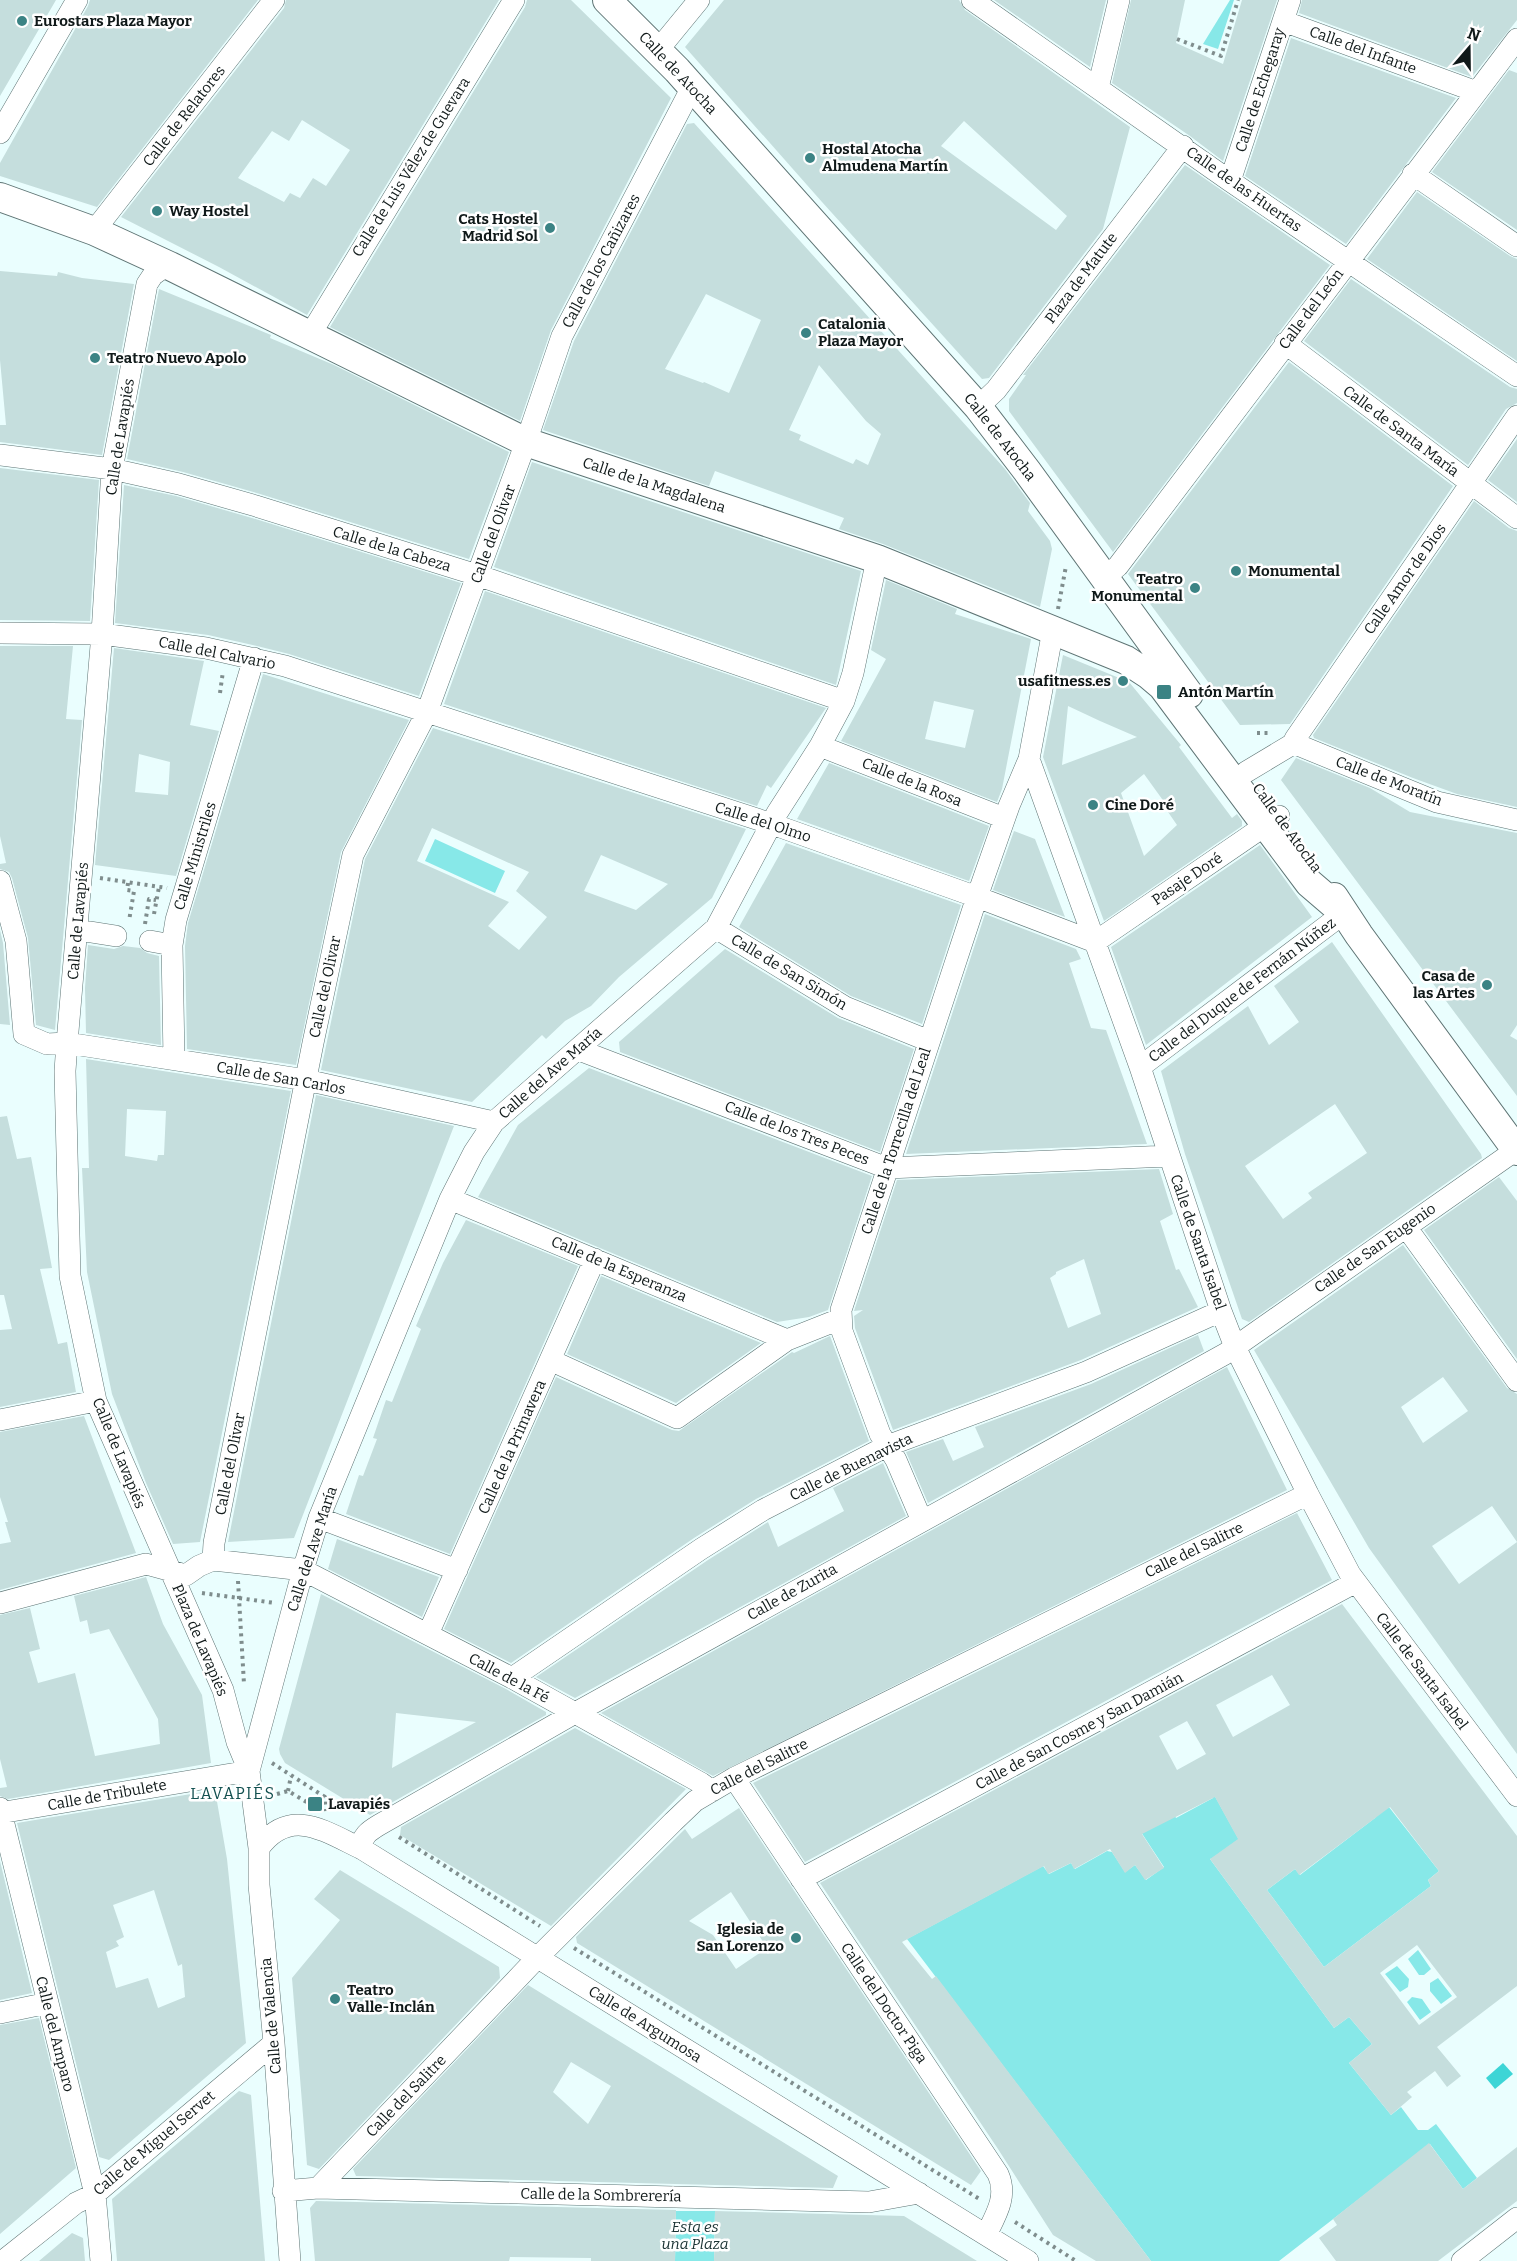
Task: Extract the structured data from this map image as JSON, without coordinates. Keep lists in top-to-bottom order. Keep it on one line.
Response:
{"streets":{"street":["Calle del Infante","Calle de Atocha","Calle de Echegaray","Calle de Relatores","Calle de Luis Vélez de Guevara","Calle de las Huertas","Calle de los Cañizares","Plaza de Matute","Calle del León","Calle de Santa María","Calle de Lavapiés","Calle de la Magdalena","Calle del Olivar","Calle de la Cabeza","Calle Amor de Dios","Calle del Calvario","Calle de Moratín","Calle de la Rosa","Calle del Olmo","Calle Ministriles","Pasaje Doré","Calle de San Simón","Calle del Duque de Fernán Núñez","Calle del Ave María","Calle de San Carlos","Calle de los Tres Peces","Calle de la Torrecilla del Leal","Calle de Santa Isabel","Calle de San Eugenio","Calle de la Esperanza","Calle de la Primavera","Calle de Buenavista","Calle del Salitre","Calle de Zurita","Plaza de Lavapiés","Calle de la Fé","Calle de San Cosme y San Damián","Calle de Tribulete","Calle del Doctor Piga","Calle de Valencia","Calle de Argumosa","Calle del Amparo","Calle de Miguel Servet","Calle de la Sombrerería"]},"crossings":[["Calle del Infante","Calle de Echegaray"],["Calle del Infante","Calle del León"],["Calle de Atocha","Calle de los Cañizares"],["Calle de Atocha","Plaza de Matute"],["Calle de Atocha","Calle del León"],["Calle de Atocha","Calle de la Magdalena"],["Calle de Atocha","Calle Amor de Dios"],["Calle de Atocha","Pasaje Doré"],["Calle de Atocha","Calle del Duque de Fernán Núñez"],["Calle de Atocha","Calle de San Eugenio"],["Calle de Echegaray","Calle de las Huertas"],["Calle de Relatores","Calle de la Magdalena"],["Calle de Luis Vélez de Guevara","Calle de la Magdalena"],["Calle de las Huertas","Plaza de Matute"],["Calle de las Huertas","Calle del León"],["Calle de los Cañizares","Calle de la Magdalena"],["Calle de los Cañizares","Calle del Olivar"],["Calle del León","Calle de Santa María"],["Calle de Santa María","Calle Amor de Dios"],["Calle de Lavapiés","Calle de la Magdalena"],["Calle de Lavapiés","Calle de la Cabeza"],["Calle de Lavapiés","Calle del Calvario"],["Calle de Lavapiés","Calle de San Carlos"],["Calle de Lavapiés","Plaza de Lavapiés"],["Calle de la Magdalena","Calle del Olivar"],["Calle de la Magdalena","Calle del Ave María"],["Calle del Olivar","Calle de la Cabeza"],["Calle del Olivar","Calle del Calvario"],["Calle del Olivar","Calle del Olmo"],["Calle del Olivar","Calle de San Carlos"],["Calle del Olivar","Plaza de Lavapiés"],["Calle de la Cabeza","Calle del Ave María"],["Calle Amor de Dios","Calle de Moratín"],["Calle del Calvario","Calle del Olmo"],["Calle del Calvario","Calle Ministriles"],["Calle de la Rosa","Calle del Ave María"],["Calle de la Rosa","Calle de la Torrecilla del Leal"],["Calle del Olmo","Pasaje Doré"],["Calle del Olmo","Calle del Ave María"],["Calle del Olmo","Calle de la Torrecilla del Leal"],["Calle del Olmo","Calle de Santa Isabel"],["Calle Ministriles","Calle de San Carlos"],["Pasaje Doré","Calle de Santa Isabel"],["Calle de San Simón","Calle del Ave María"],["Calle de San Simón","Calle de la Torrecilla del Leal"],["Calle del Duque de Fernán Núñez","Calle de Santa Isabel"],["Calle del Ave María","Calle de San Carlos"],["Calle del Ave María","Calle de los Tres Peces"],["Calle del Ave María","Calle de la Esperanza"],["Calle del Ave María","Plaza de Lavapiés"],["Calle del Ave María","Calle de la Fé"],["Calle del Ave María","Calle de Tribulete"],["Calle del Ave María","Calle de Valencia"],["Calle de los Tres Peces","Calle de la Torrecilla del Leal"],["Calle de los Tres Peces","Calle de Santa Isabel"],["Calle de la Torrecilla del Leal","Calle de Santa Isabel"],["Calle de la Torrecilla del Leal","Calle de Buenavista"],["Calle de la Torrecilla del Leal","Calle de Zurita"],["Calle de Santa Isabel","Calle de San Eugenio"],["Calle de Santa Isabel","Calle de Buenavista"],["Calle de Santa Isabel","Calle del Salitre"],["Calle de Santa Isabel","Calle de Zurita"],["Calle de Santa Isabel","Calle de San Cosme y San Damián"],["Calle de San Eugenio","Calle de Zurita"],["Calle de la Esperanza","Calle de la Primavera"],["Calle de la Primavera","Calle de la Fé"],["Calle de Buenavista","Calle de la Fé"],["Calle del Salitre","Calle de la Fé"],["Calle del Salitre","Calle del Doctor Piga"],["Calle del Salitre","Calle de Argumosa"],["Calle del Salitre","Calle de la Sombrerería"],["Calle de Zurita","Calle de la Fé"],["Calle de Zurita","Calle de Argumosa"],["Plaza de Lavapiés","Calle de Tribulete"],["Plaza de Lavapiés","Calle de Valencia"],["Calle de San Cosme y San Damián","Calle del Doctor Piga"],["Calle de Tribulete","Calle de Valencia"],["Calle de Tribulete","Calle del Amparo"],["Calle del Doctor Piga","Calle de Argumosa"],["Calle de Valencia","Calle de Argumosa"],["Calle de Valencia","Calle de Miguel Servet"],["Calle de Valencia","Calle de la Sombrerería"],["Calle de Argumosa","Calle de la Sombrerería"],["Calle del Amparo","Calle de Miguel Servet"]],"districts":["LAVAPIÉS"],"parks":["Esta es una Plaza"],"places":{"other":["Eurostars Plaza Mayor","Hostal Atocha Almudena Martín","Way Hostel","Cats Hostel Madrid Sol","Catalonia Plaza Mayor","Teatro Nuevo Apolo","Monumental","Teatro Monumental","usafitness.es","Cine Doré","Casa de las Artes","Iglesia de San Lorenzo","Teatro Valle-Inclán"],"transit":["Antón Martín","Lavapiés"]},"north":"top"}
